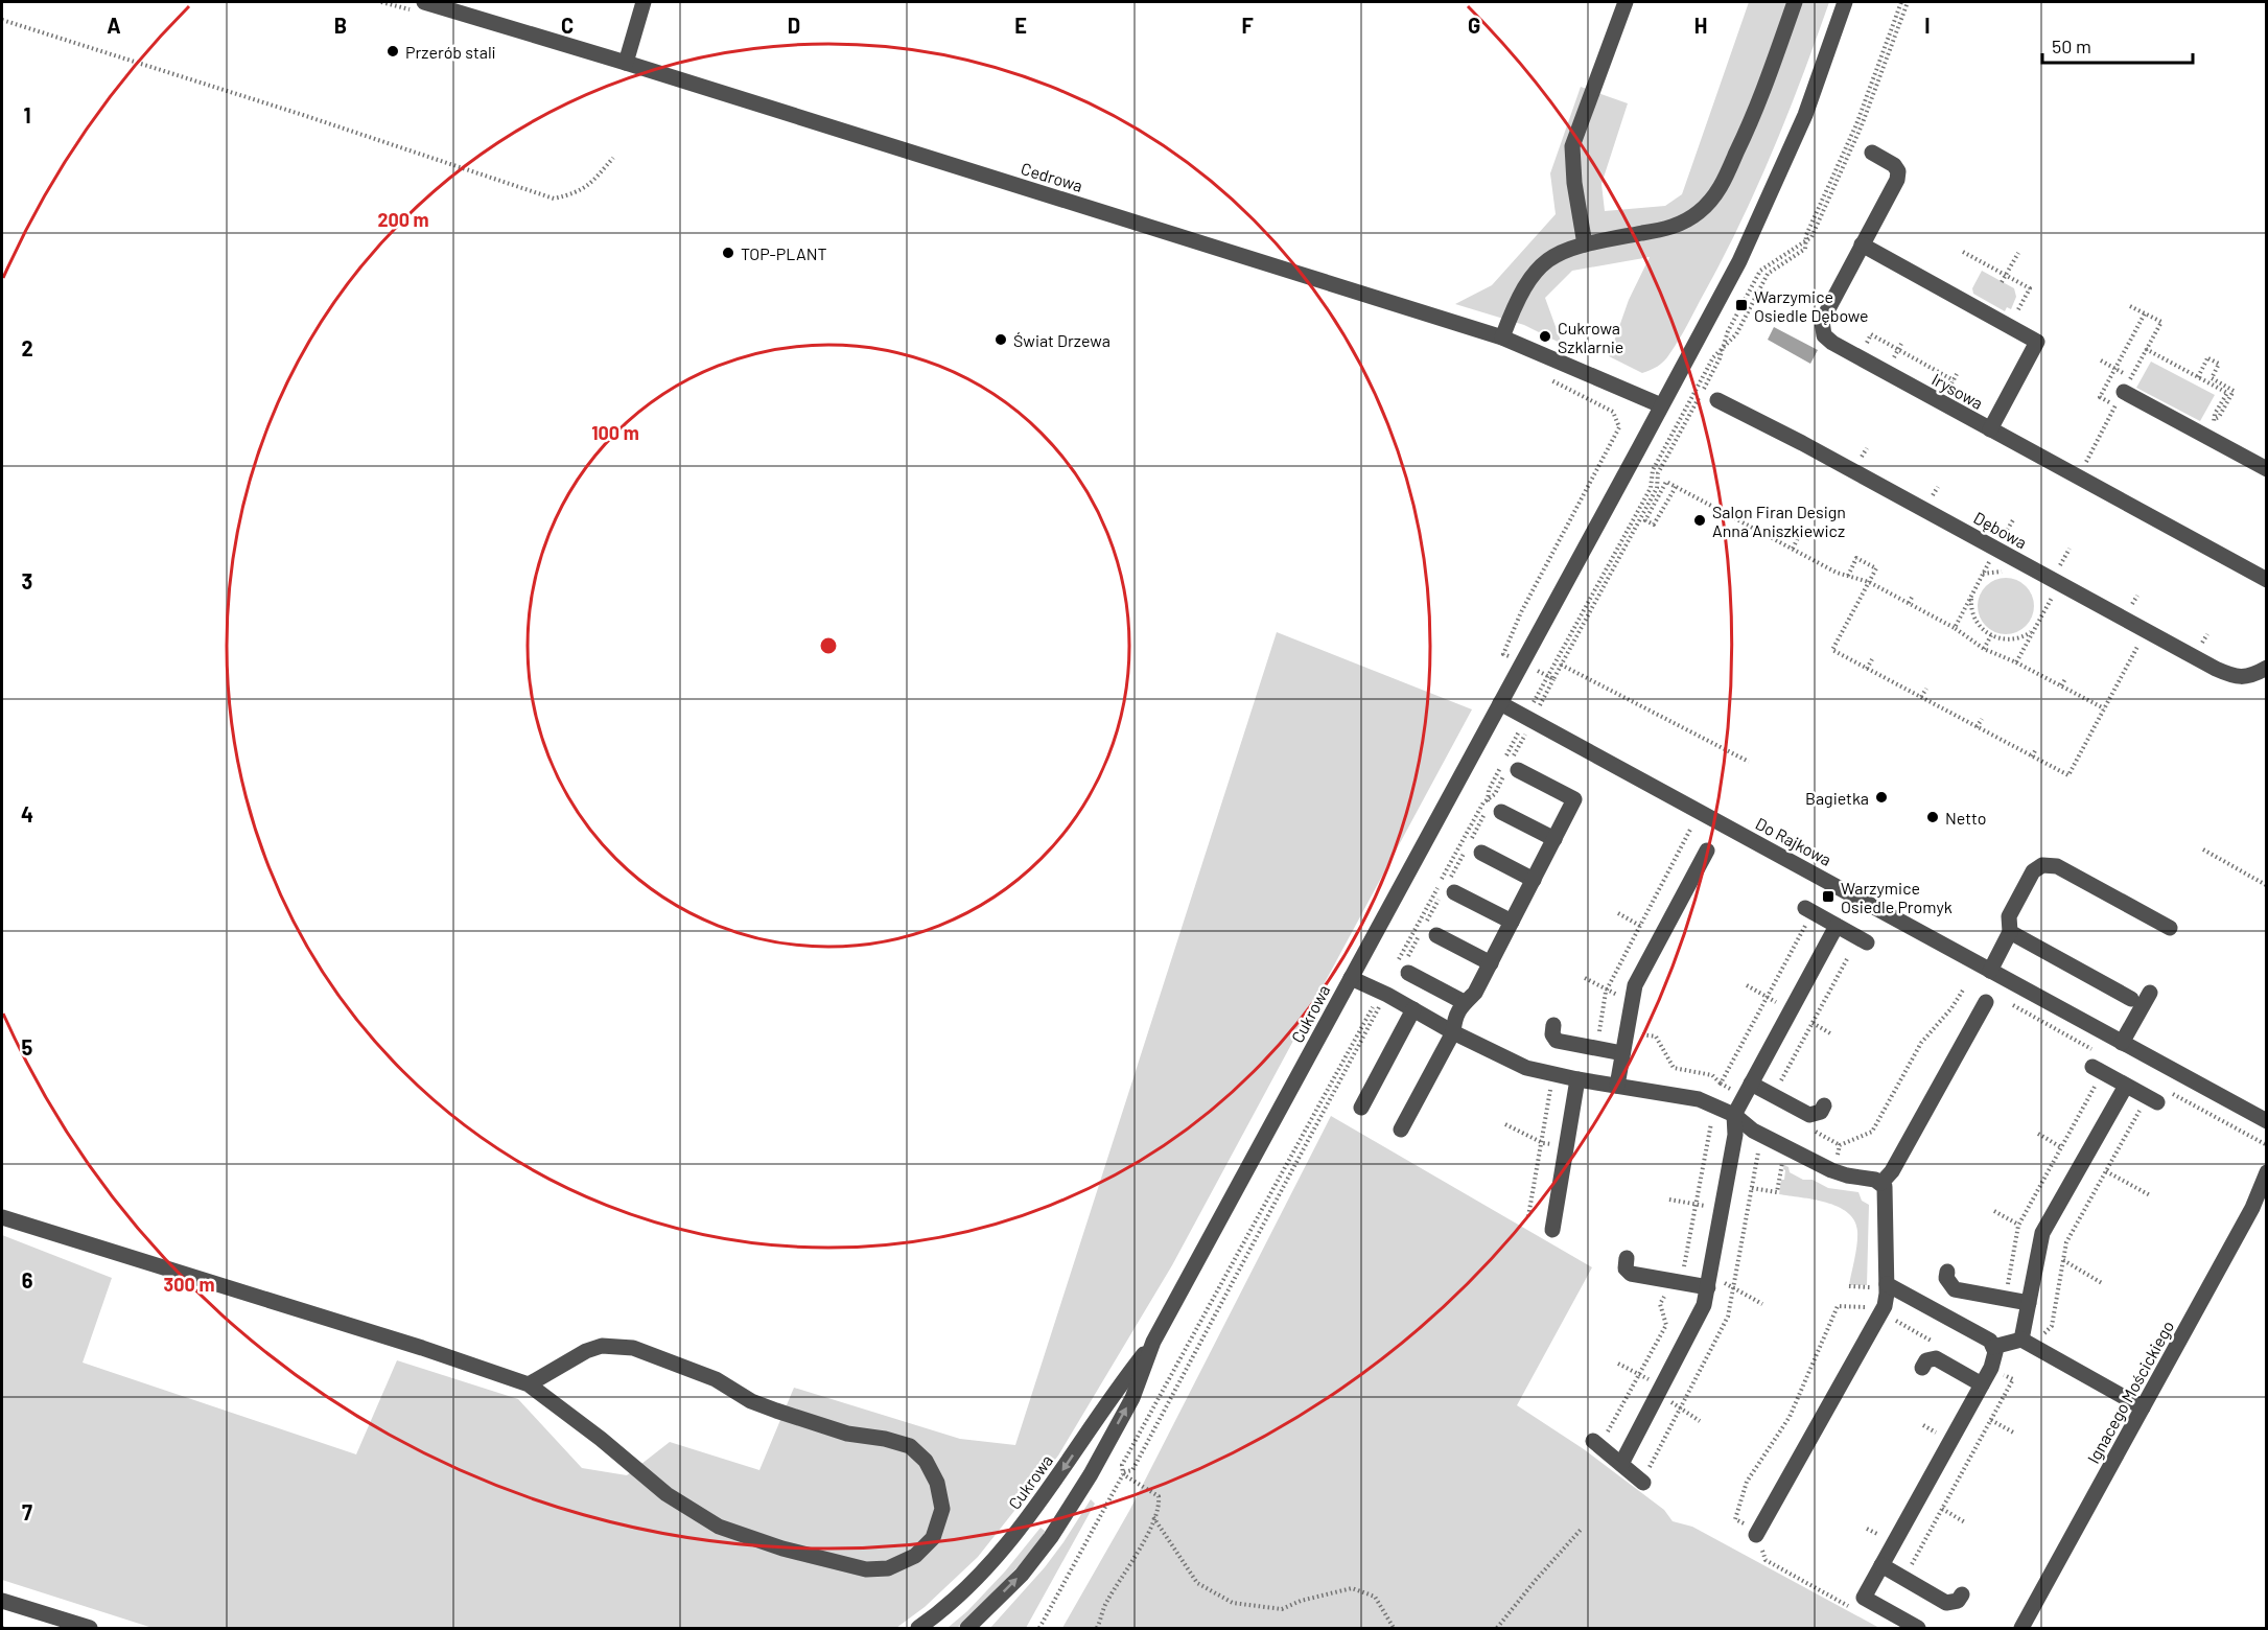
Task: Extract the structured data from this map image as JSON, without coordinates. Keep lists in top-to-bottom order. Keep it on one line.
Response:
{"streets":{"street":["Cedrowa","Irysowa","Dębowa","Do Rajkowa","Cukrowa","Ignacego Mościckiego"]},"crossings":[["Cedrowa","Cukrowa"],["Do Rajkowa","Cukrowa"]],"places":{"other":["Przerób stali","TOP-PLANT","Cukrowa Szklarnie","Świat Drzewa","Salon Firan Design Anna Aniszkiewicz","Bagietka","Netto"],"transit":["Warzymice Osiedle Dębowe","Warzymice Osiedle Promyk"]},"scale_bar":"50 m","grid":{"columns":["A","B","C","D","E","F","G","H","I"],"rows":["1","2","3","4","5","6","7"]},"rings":["200 m","100 m","300 m"]}
